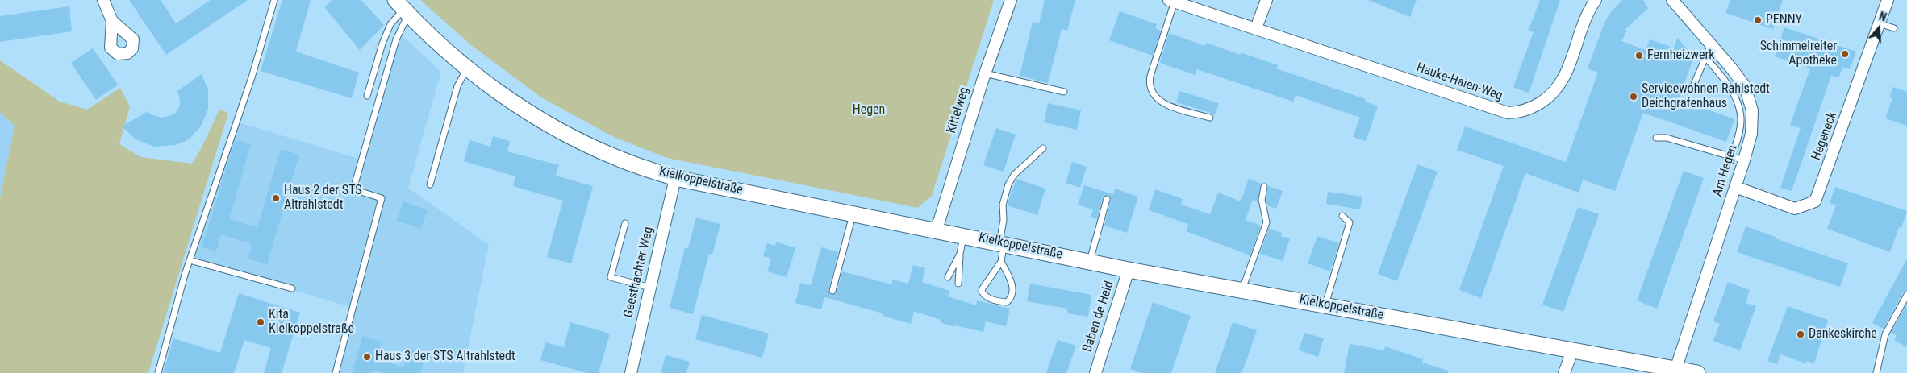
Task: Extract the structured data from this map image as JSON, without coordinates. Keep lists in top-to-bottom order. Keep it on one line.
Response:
{"streets":{"street":["Hauke-Haien-Weg","Kittelweg","Hegeneck","Am Hegen","Kielkoppelstraße","Geesthachter Weg","Baben de Heid"]},"crossings":[["Kittelweg","Kielkoppelstraße"],["Hegeneck","Am Hegen"],["Am Hegen","Kielkoppelstraße"],["Kielkoppelstraße","Geesthachter Weg"],["Kielkoppelstraße","Baben de Heid"]],"parks":["Hegen"],"places":["PENNY","Schimmelreiter Apotheke","Fernheizwerk","Servicewohnen Rahlstedt Deichgrafenhaus","Haus 2 der STS Altrahlstedt","Kita Kielkoppelstraße","Dankeskirche","Haus 3 der STS Altrahlstedt"],"north":"top"}
